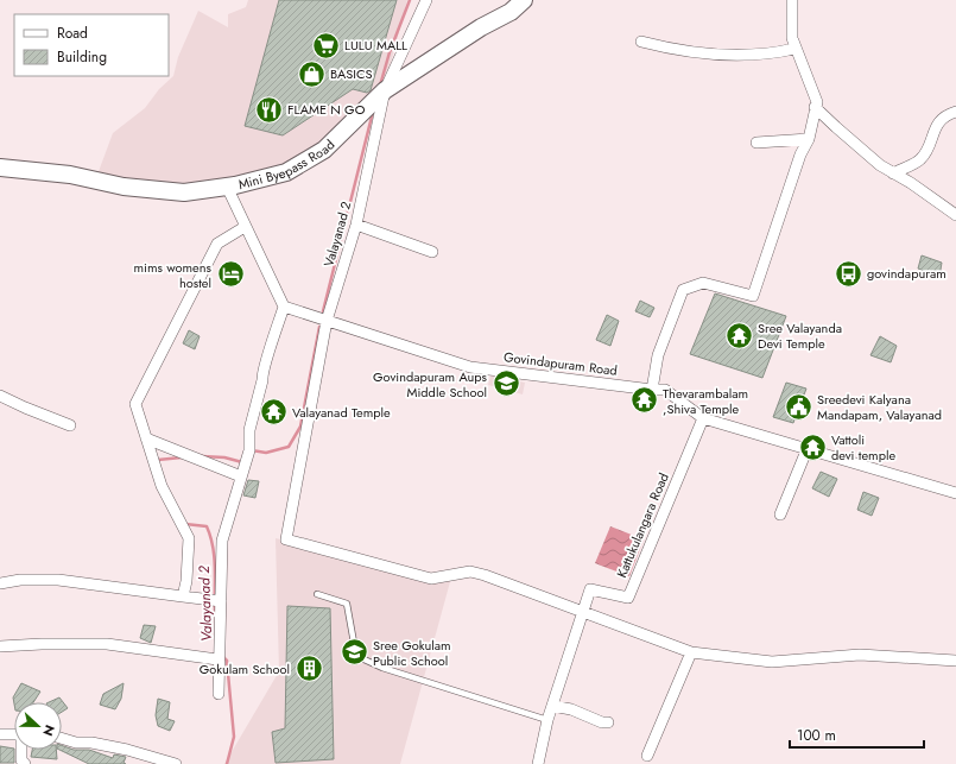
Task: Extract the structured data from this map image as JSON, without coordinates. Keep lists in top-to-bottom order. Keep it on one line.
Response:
{"streets":{"main road":["Mini Byepass Road"],"street":["Valayanad 2","Govindapuram Road","Kattukulangara Road"]},"crossings":[["Mini Byepass Road","Valayanad 2"],["Valayanad 2","Govindapuram Road"],["Valayanad 2","Kattukulangara Road"],["Govindapuram Road","Kattukulangara Road"]],"water":["Valayanad 2"],"places":{"supermarket":["LULU MALL"],"shop":["BASICS"],"restaurant":["FLAME N GO"],"bus stop":["govindapuram"],"hotel":["mims womens hostel"],"temple":["Sree Valayanda Devi Temple","Thevarambalam ,Shiva Temple","Valayanad Temple","Vattoli devi temple"],"school or university":["Govindapuram Aups Middle School","Sree Gokulam Public School"],"public building":["Sreedevi Kalyana Mandapam, Valayanad"],"building":["Gokulam School"]},"legend":["Road","Building"],"scale_bar":"100 m","north":"right"}
